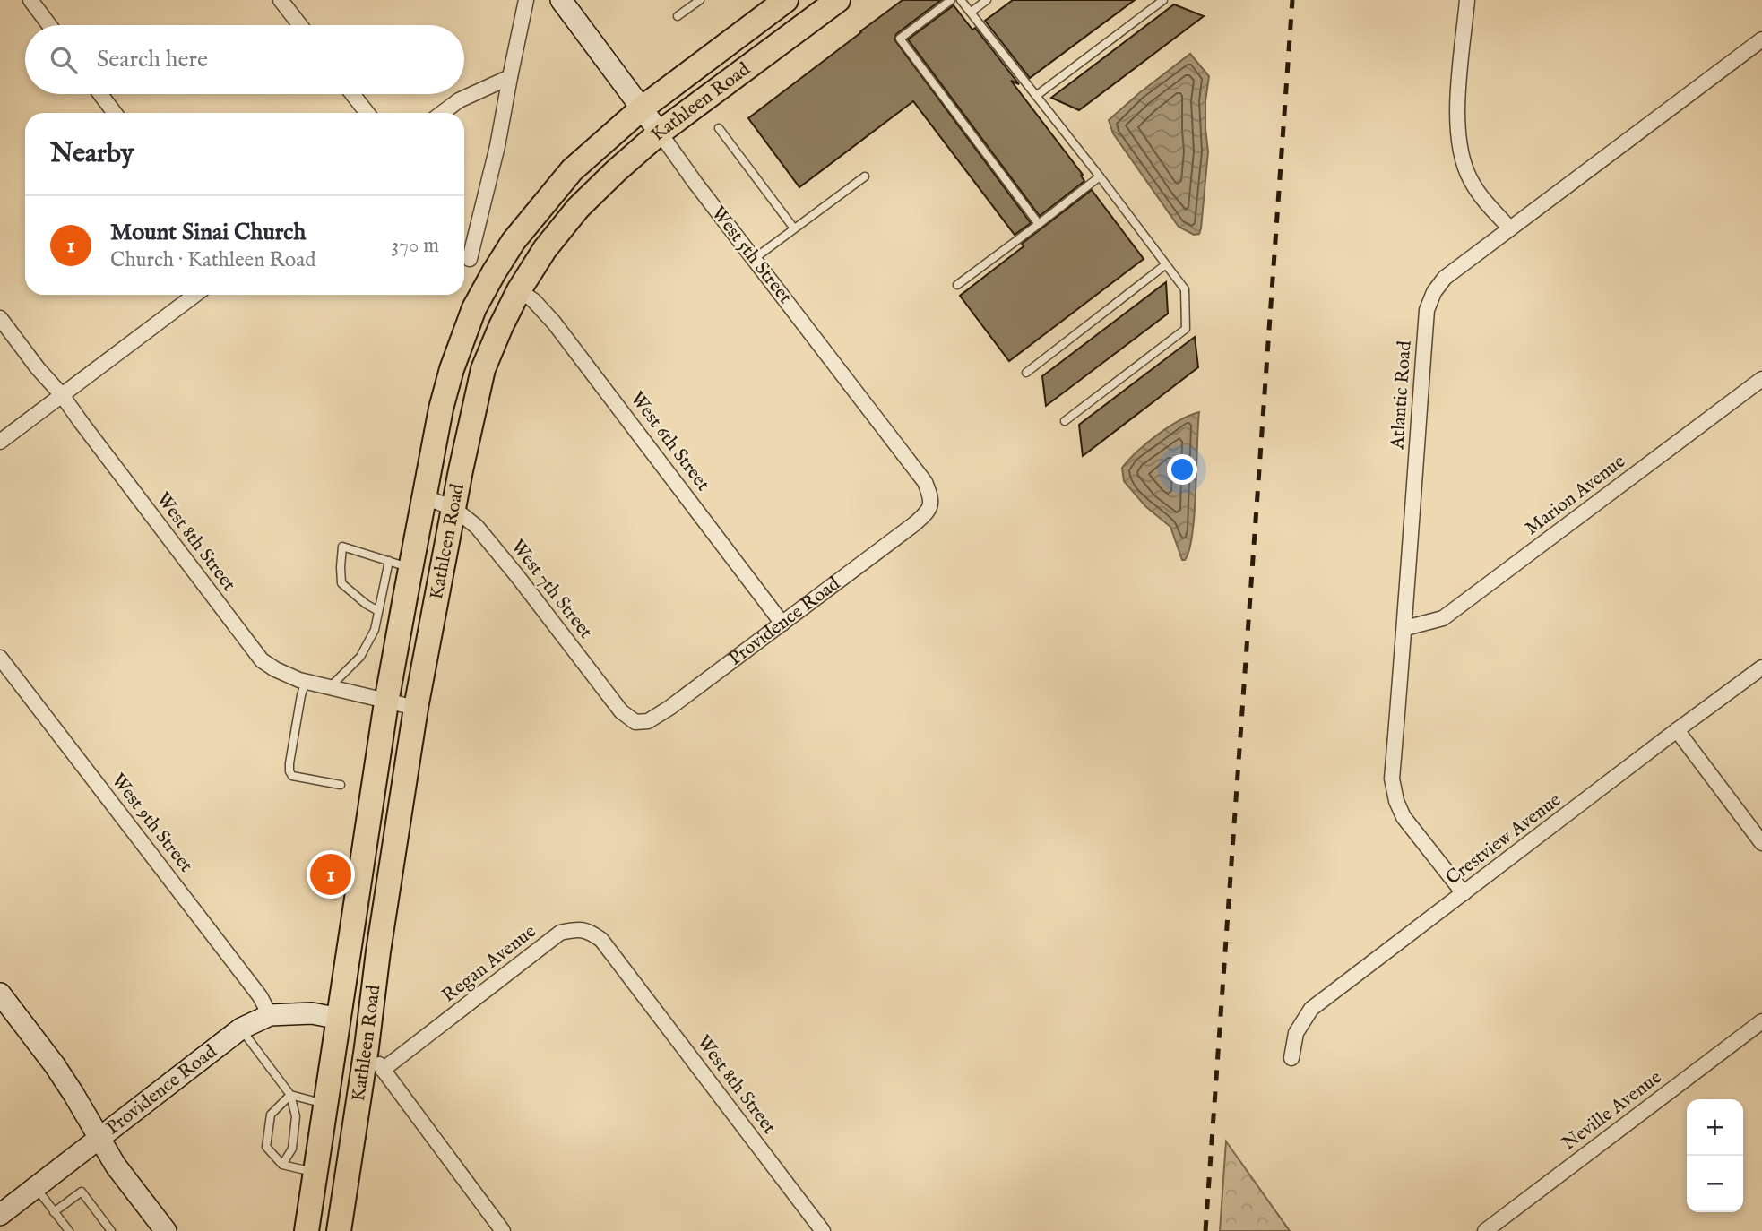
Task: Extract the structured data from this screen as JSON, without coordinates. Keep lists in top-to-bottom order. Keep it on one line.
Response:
{"streets":{"main road":["Kathleen Road"],"street":["West 5th Street","Atlantic Road","West 6th Street","Marion Avenue","West 8th Street","West 7th Street","Providence Road","West 9th Street","Crestview Avenue","Regan Avenue","Neville Avenue"]},"crossings":[["Kathleen Road","West 5th Street"],["Kathleen Road","West 6th Street"],["Kathleen Road","West 8th Street"],["Kathleen Road","West 7th Street"],["Kathleen Road","Providence Road"],["West 5th Street","Providence Road"],["Atlantic Road","Marion Avenue"],["Atlantic Road","Crestview Avenue"],["West 6th Street","Providence Road"],["West 8th Street","Regan Avenue"],["West 7th Street","Providence Road"],["Providence Road","West 9th Street"]],"page":{"search":"Search here","heading":"Nearby","list":[{"mark":"1","name":"Mount Sinai Church","note":"Church · Kathleen Road","value":"370 m"}],"pins":"1","map_buttons":["+","−"]}}
